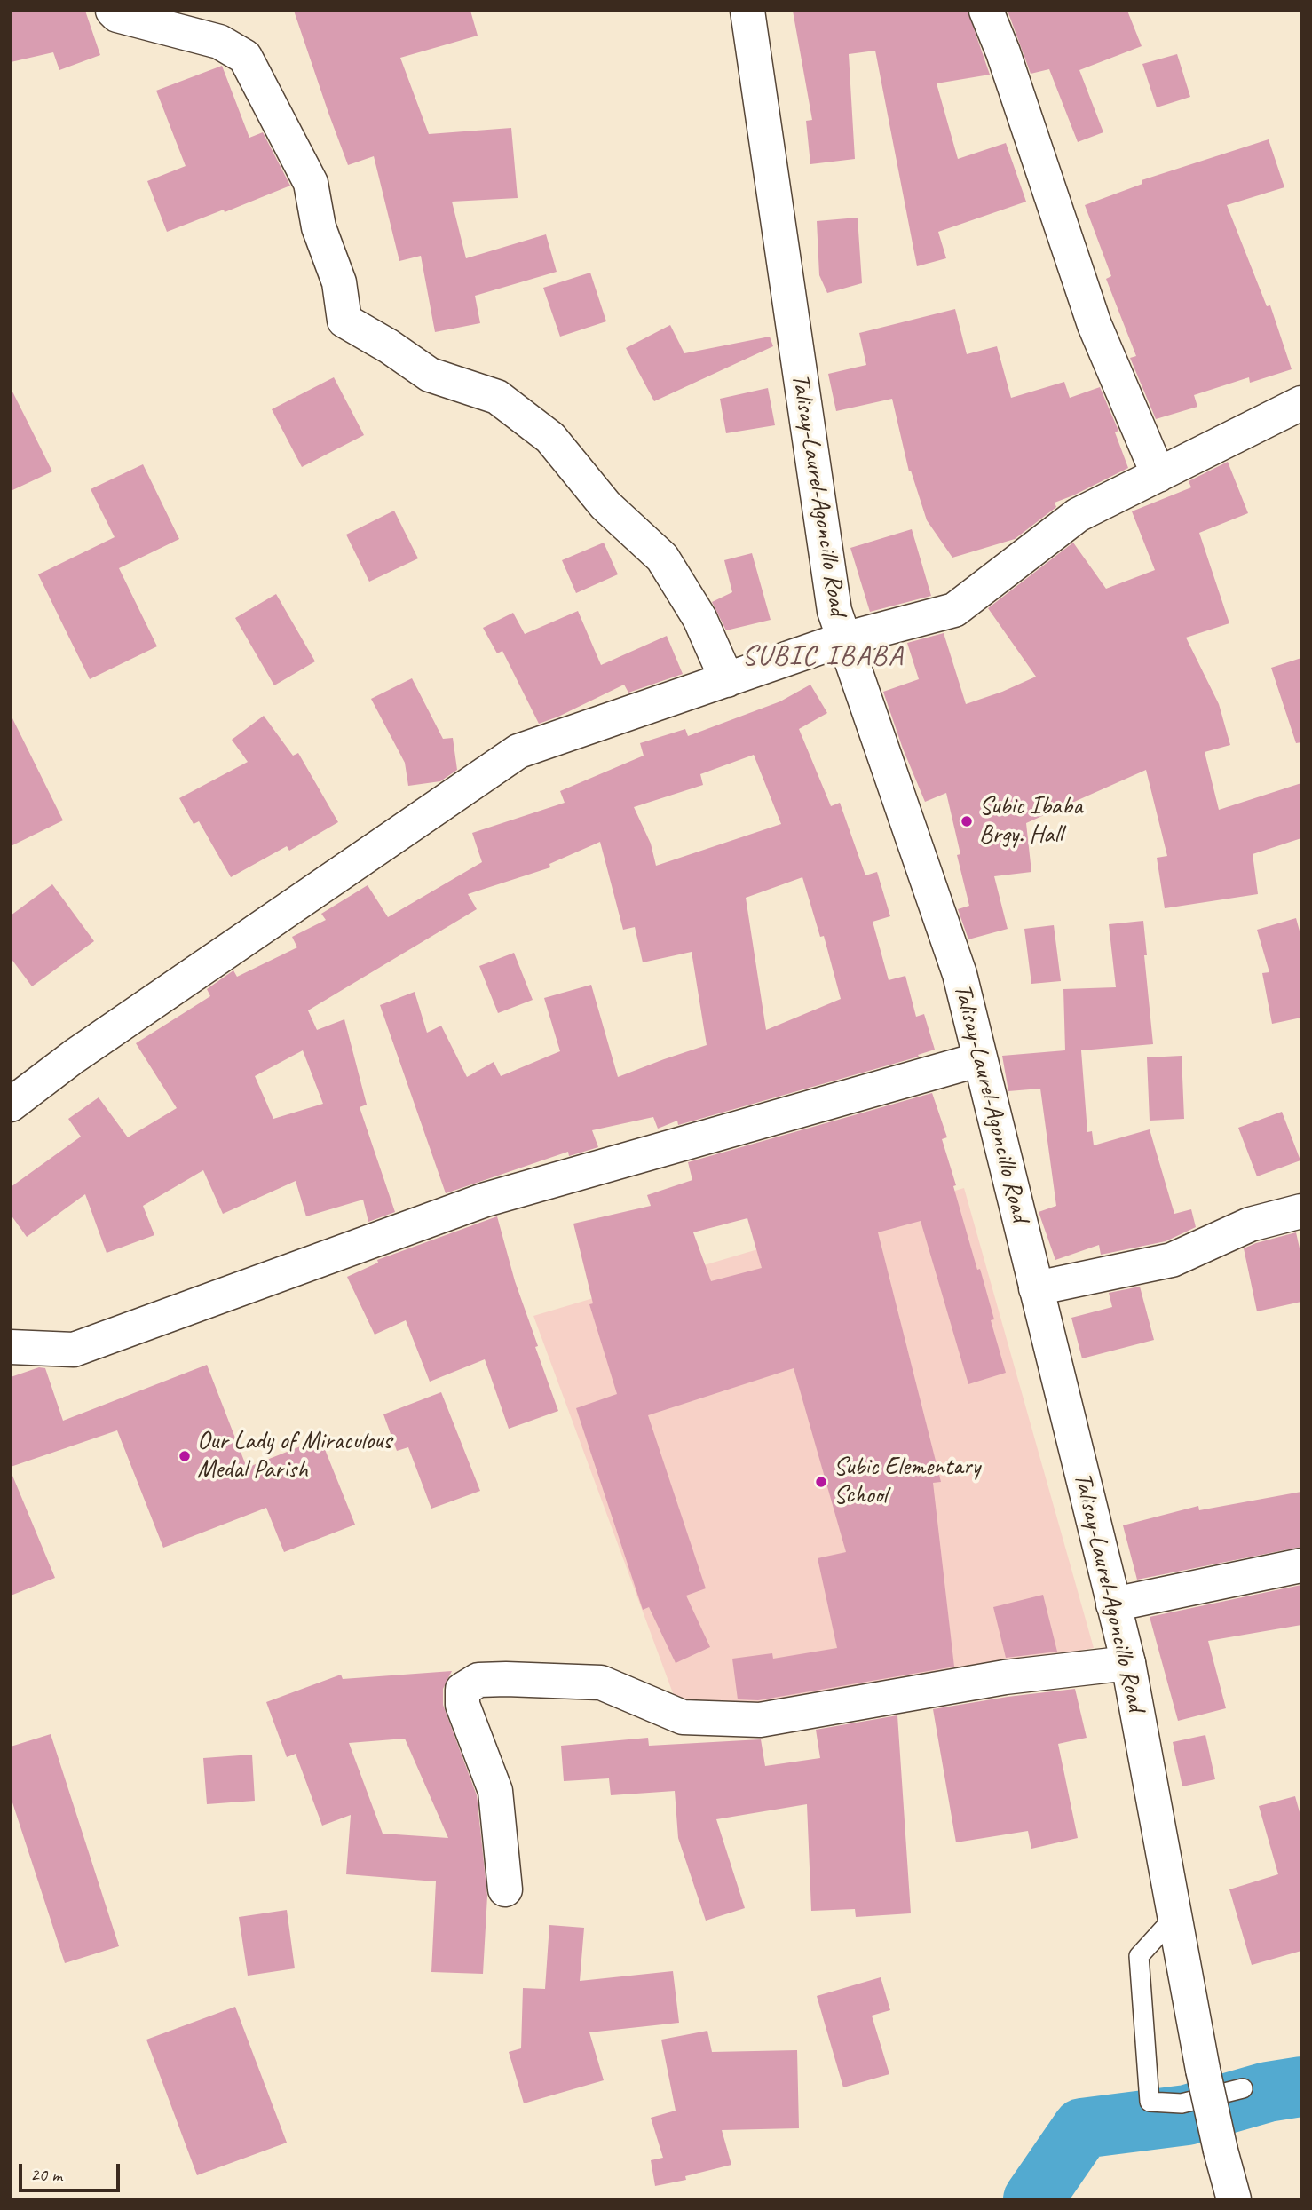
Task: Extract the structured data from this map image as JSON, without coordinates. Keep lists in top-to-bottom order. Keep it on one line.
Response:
{"streets":{"street":["Talisay-Laurel-Agoncillo Road"]},"districts":["SUBIC IBABA"],"places":["Subic Ibaba Brgy. Hall","Our Lady of Miraculous Medal Parish","Subic Elementary School"],"scale_bar":"20 m"}
